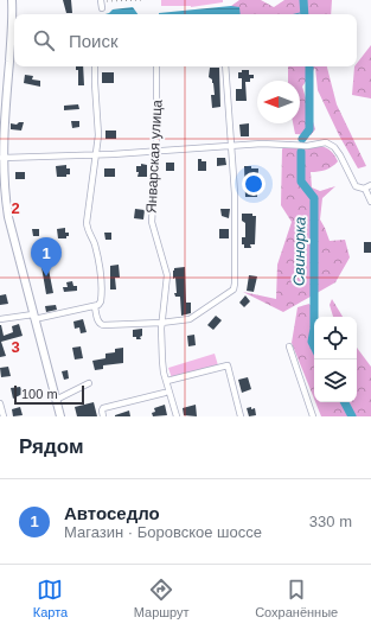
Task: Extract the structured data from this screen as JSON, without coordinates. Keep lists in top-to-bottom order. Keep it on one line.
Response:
{"streets":{"street":["Январская улица"]},"water":["Свинорка"],"scale_bar":"100 m","north":"left","page":{"search":"Поиск","pins":"1","scale":"100 m","heading":"Рядом","list":[{"mark":"1","name":"Автоседло","note":"Магазин · Боровское шоссе","value":"330 m"}],"nav":["Карта","Маршрут","Сохранённые"]},"grid":{"rows":["2","3"]}}
